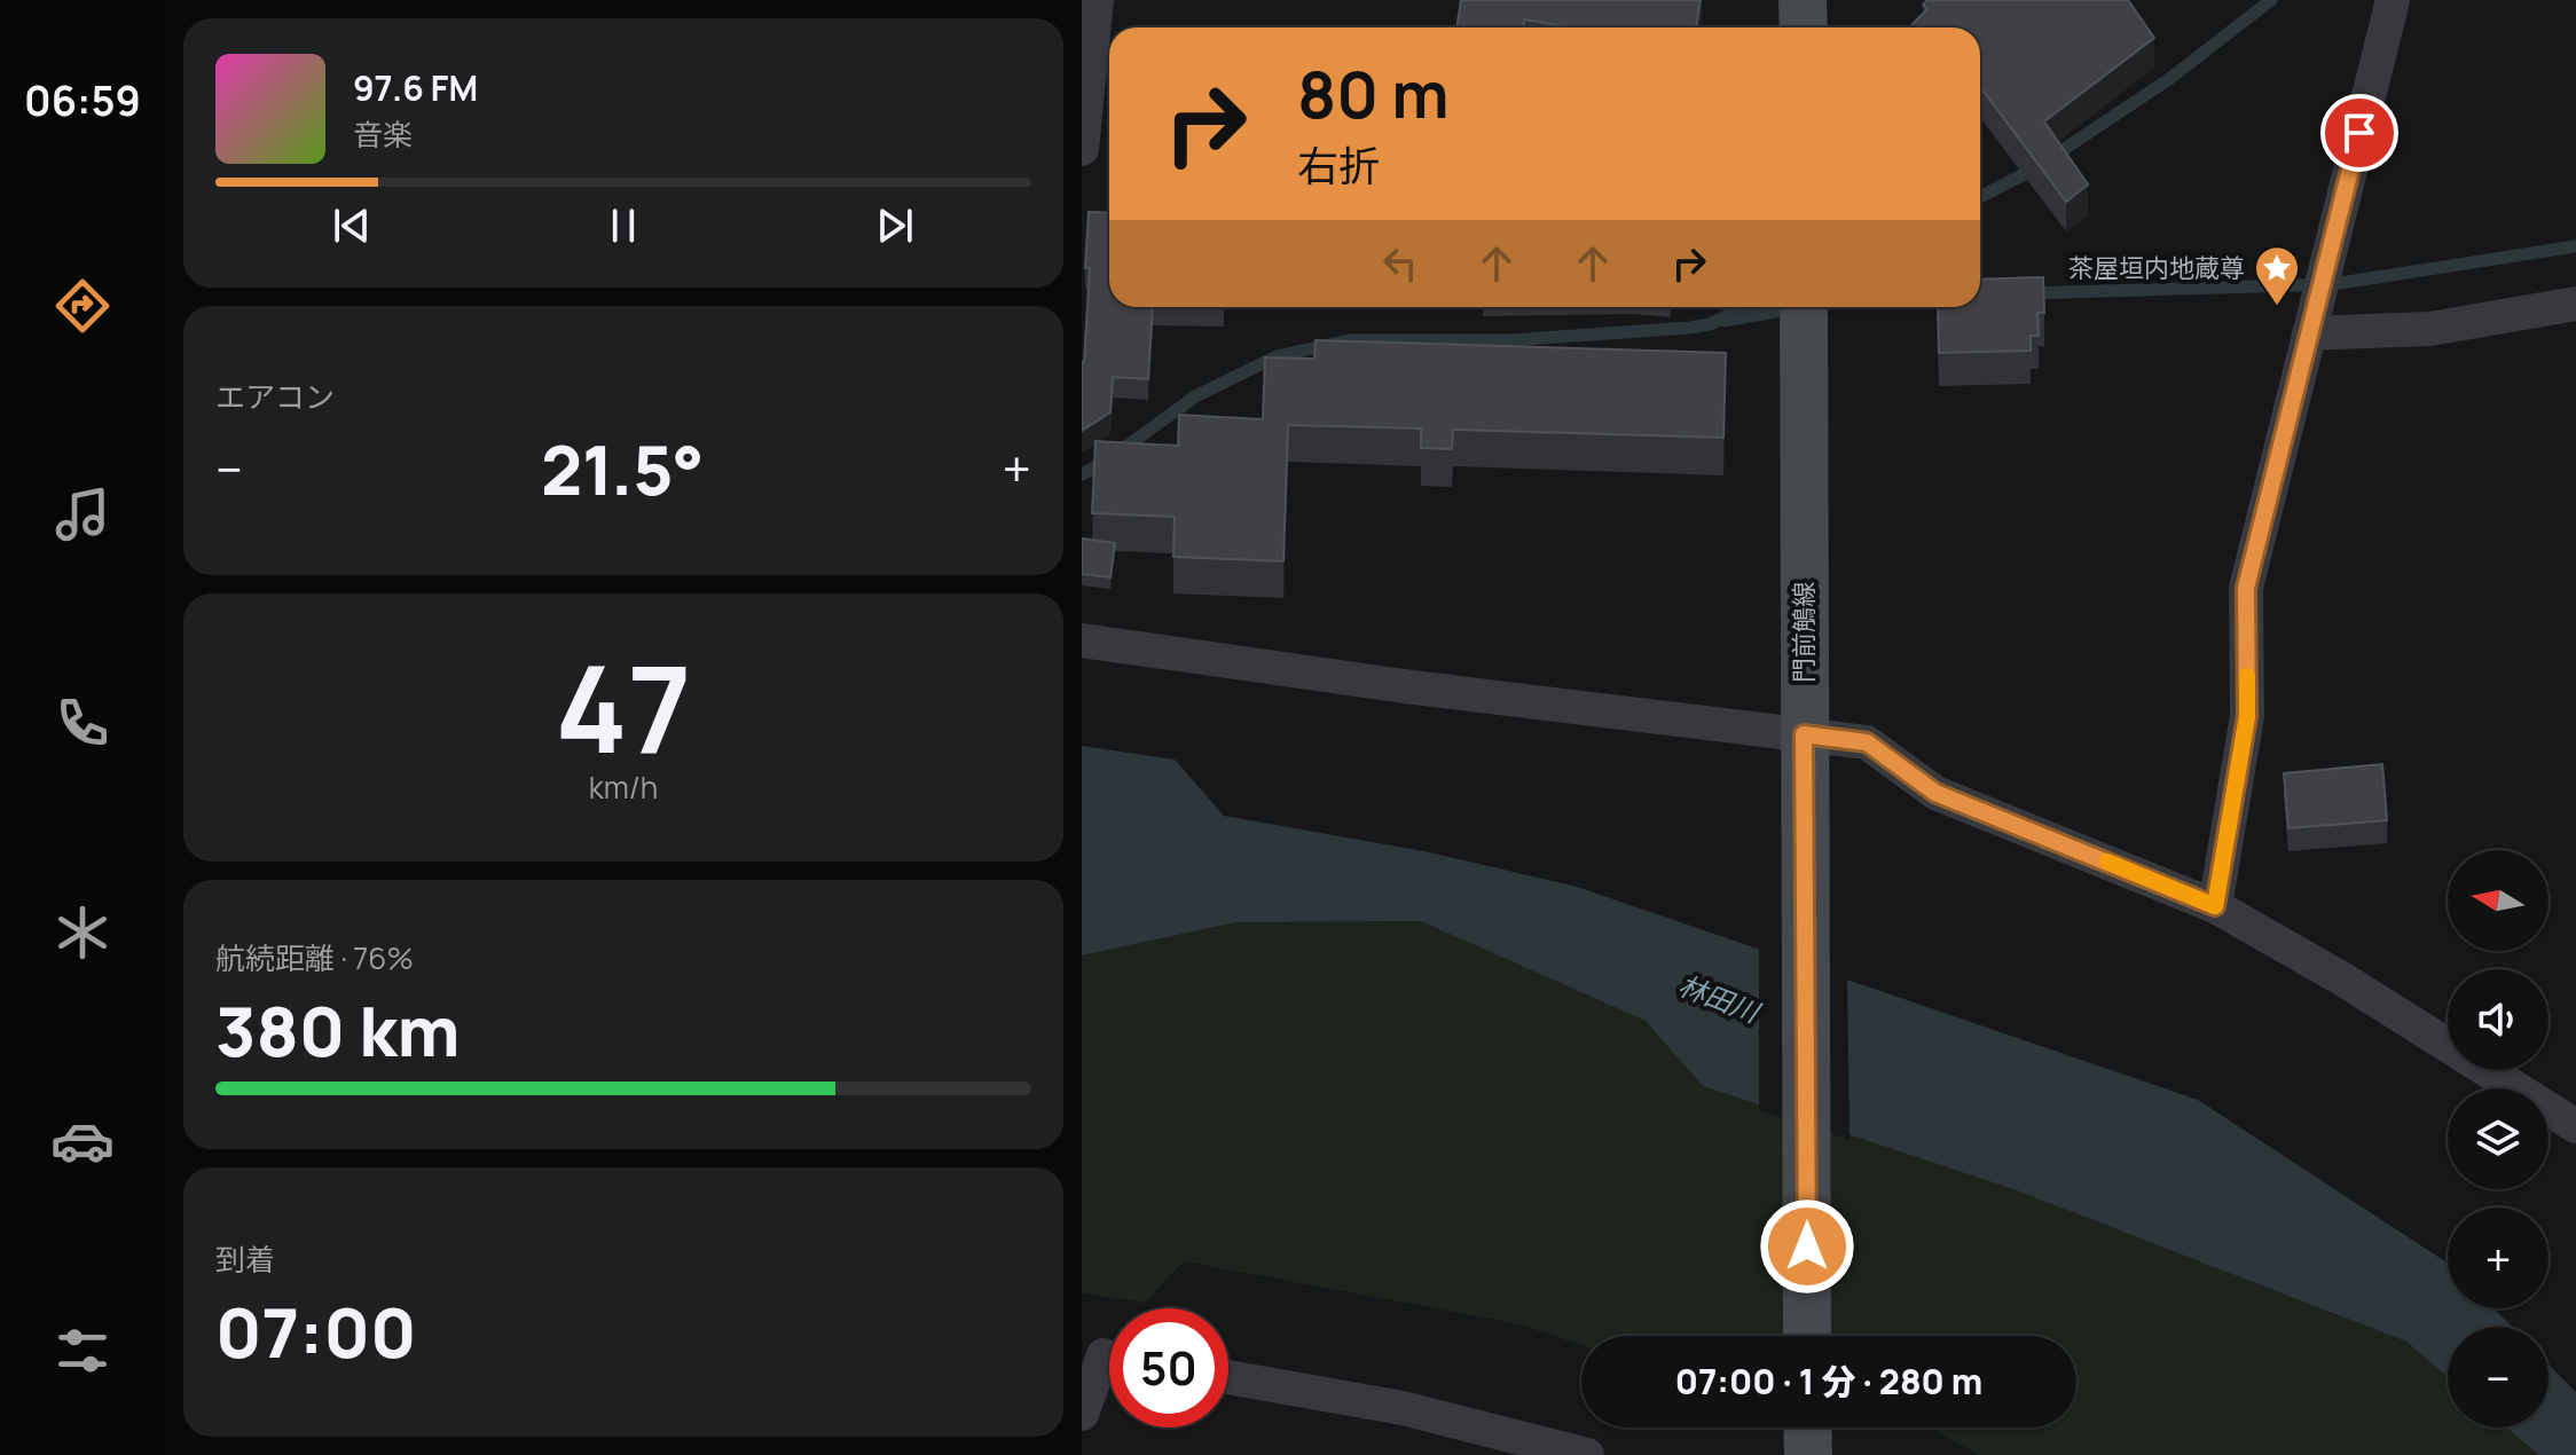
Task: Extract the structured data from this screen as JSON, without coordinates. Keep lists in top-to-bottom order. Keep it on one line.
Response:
{"streets":{"main road":["門前鵤線"]},"water":["林田川"],"places":{"place":["茶屋垣内地蔵尊"]},"north":"left","page":{"tabs":"06:59","turn":["80 m","右折"],"song":["97.6 FM","音楽"],"tile":["エアコン",["47","km/h"],["航続距離 · 76%","380 km"],["到着","07:00"]],"heat":["−","21.5°","+"],"map_buttons":["+","−"],"limit":"50","trip":"07:00 · 1 分 · 280 m"}}
